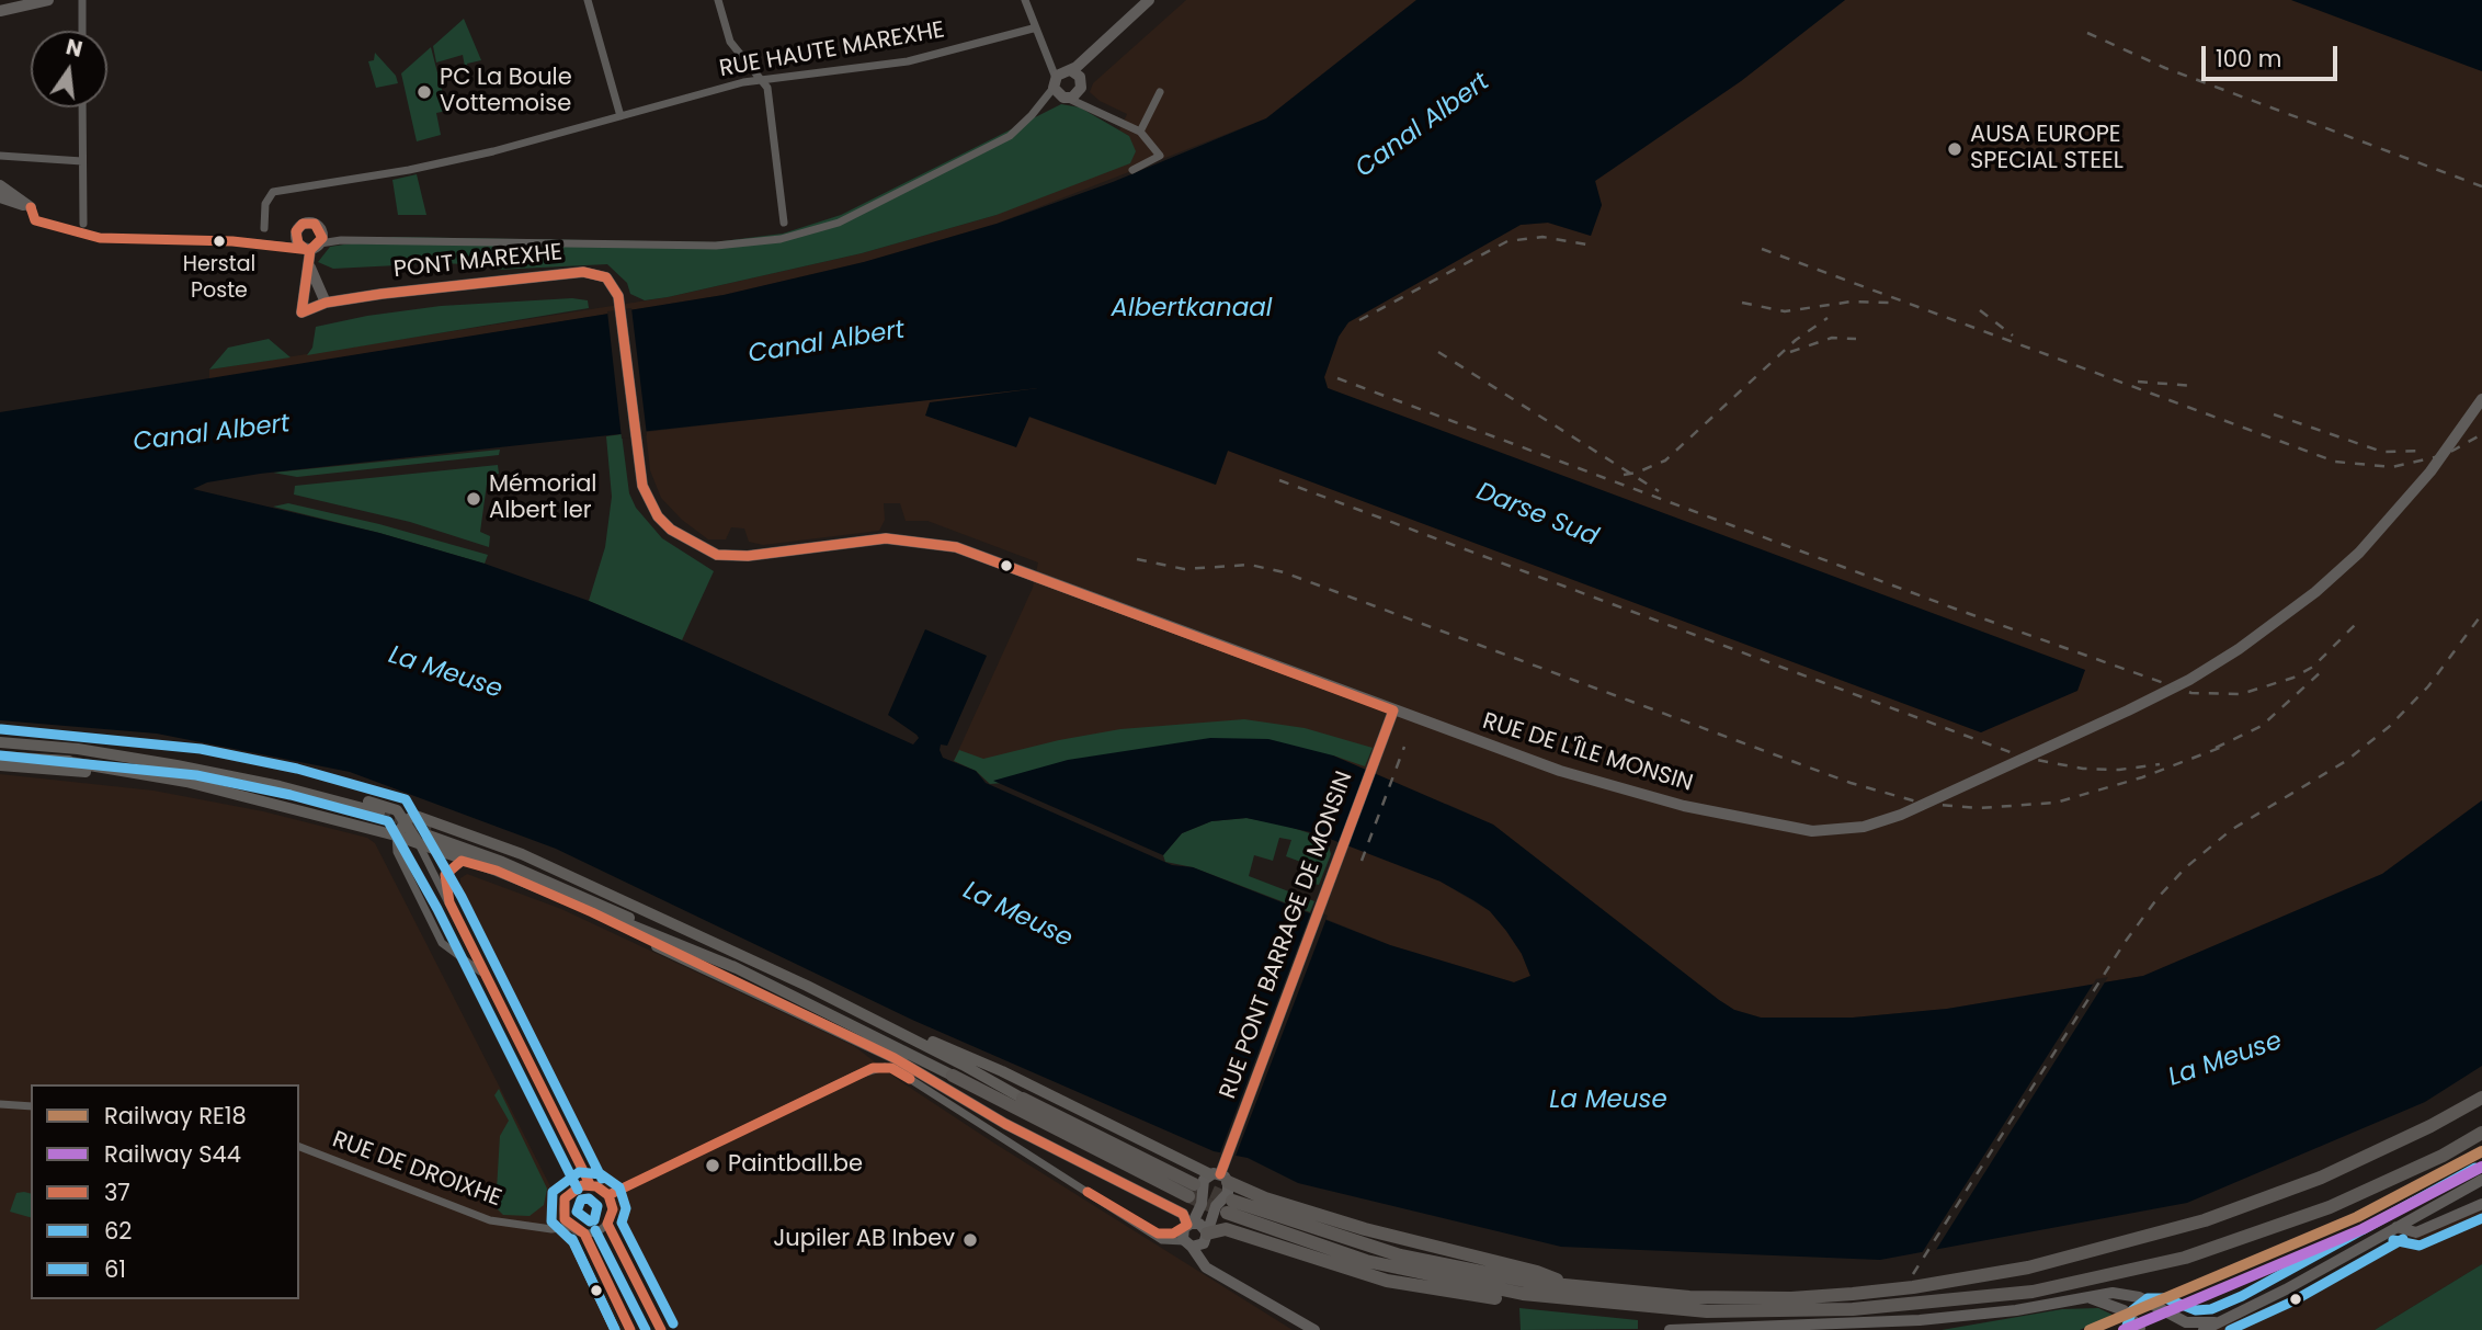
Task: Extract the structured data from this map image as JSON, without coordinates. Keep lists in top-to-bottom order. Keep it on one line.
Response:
{"streets":{"street":["RUE HAUTE MAREXHE","PONT MAREXHE","RUE DE L'ÎLE MONSIN","RUE PONT BARRAGE DE MONSIN","RUE DE DROIXHE"]},"crossings":[["PONT MAREXHE","RUE DE L'ÎLE MONSIN"],["RUE DE L'ÎLE MONSIN","RUE PONT BARRAGE DE MONSIN"]],"water":["Canal Albert","Albertkanaal","Darse Sud","La Meuse"],"places":["PC La Boule Vottemoise","AUSA EUROPE SPECIAL STEEL","Herstal Poste","Mémorial Albert Ier","Paintball.be","Jupiler AB Inbev"],"lines":["transit line 37","transit line 61","transit line 62","rail line RE18","rail line S44"],"legend":["Railway RE18","Railway S44","37","62","61"],"scale_bar":"100 m","north":"top"}
